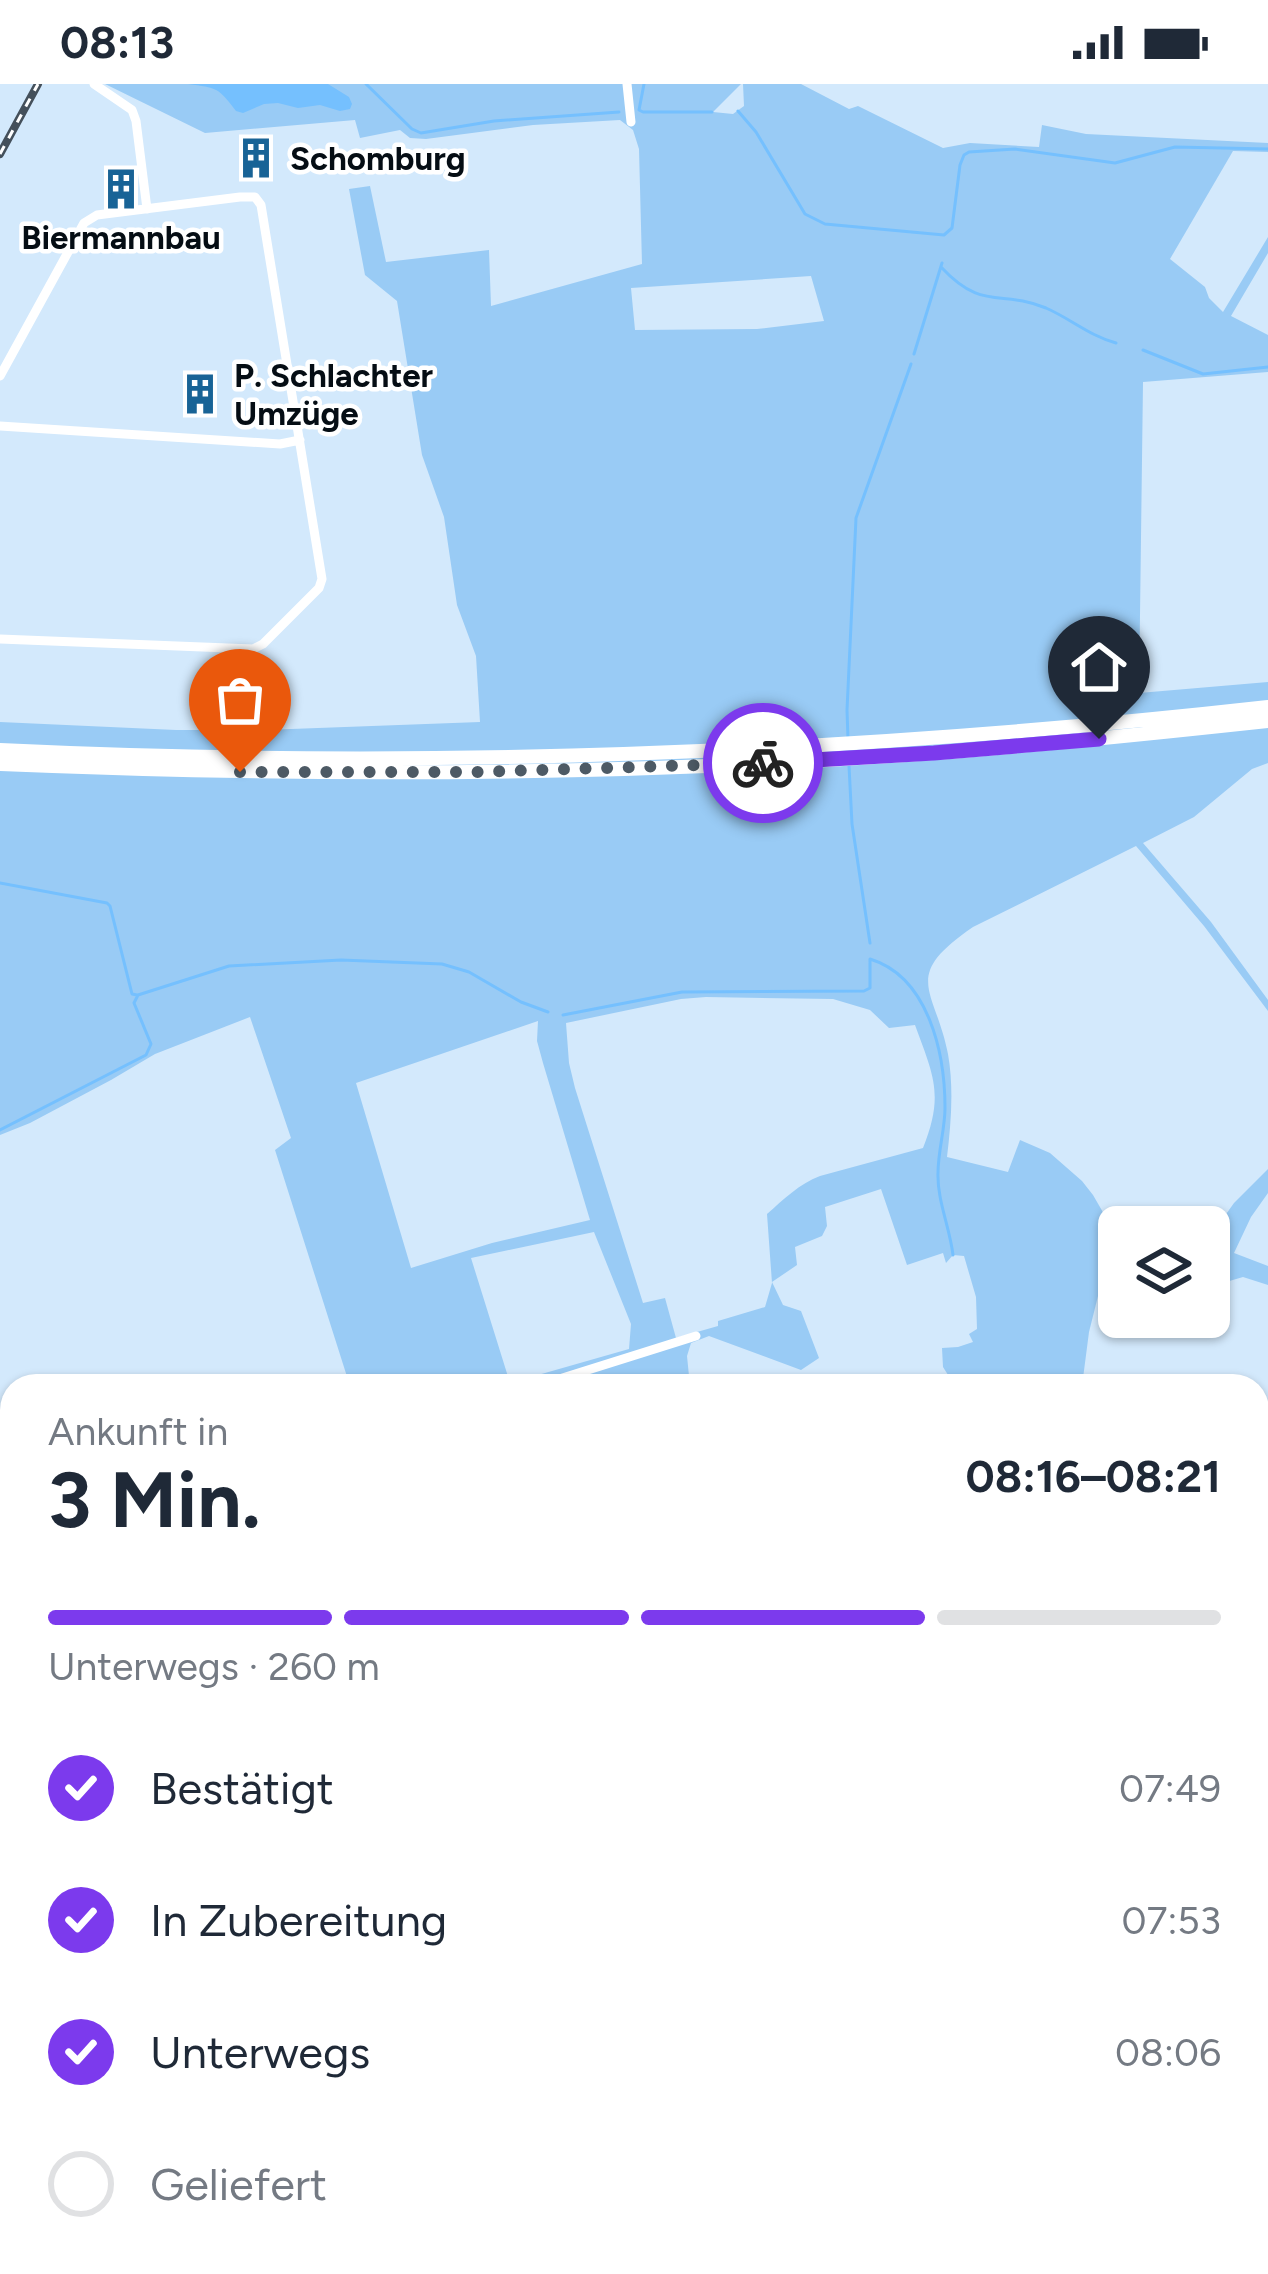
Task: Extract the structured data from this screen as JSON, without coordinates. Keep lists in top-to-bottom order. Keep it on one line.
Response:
{"places":{"building":["Schomburg","Biermannbau","P. Schlachter Umzüge"]},"page":{"status":"08:13","heading":["3 Min.","Ankunft in","08:16–08:21"],"bar":"Unterwegs · 260 m","list":[["Bestätigt","07:49"],["In Zubereitung","07:53"],["Unterwegs","08:06"],"Geliefert"]}}
